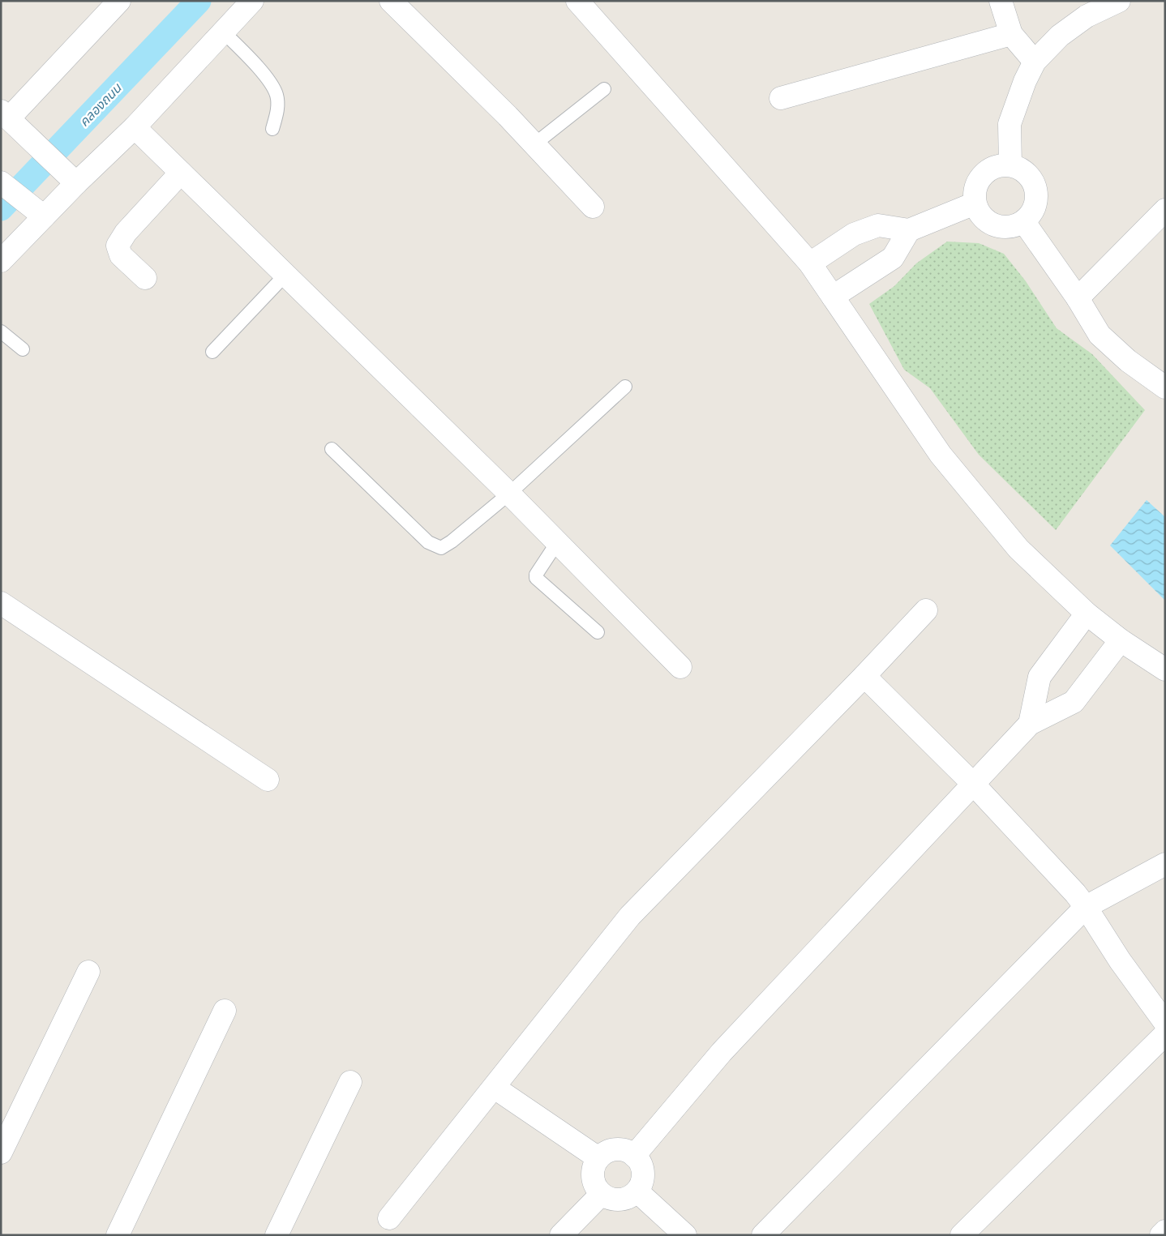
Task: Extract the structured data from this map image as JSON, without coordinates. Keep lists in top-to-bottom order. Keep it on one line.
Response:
{"water":["คลองถนน"]}
